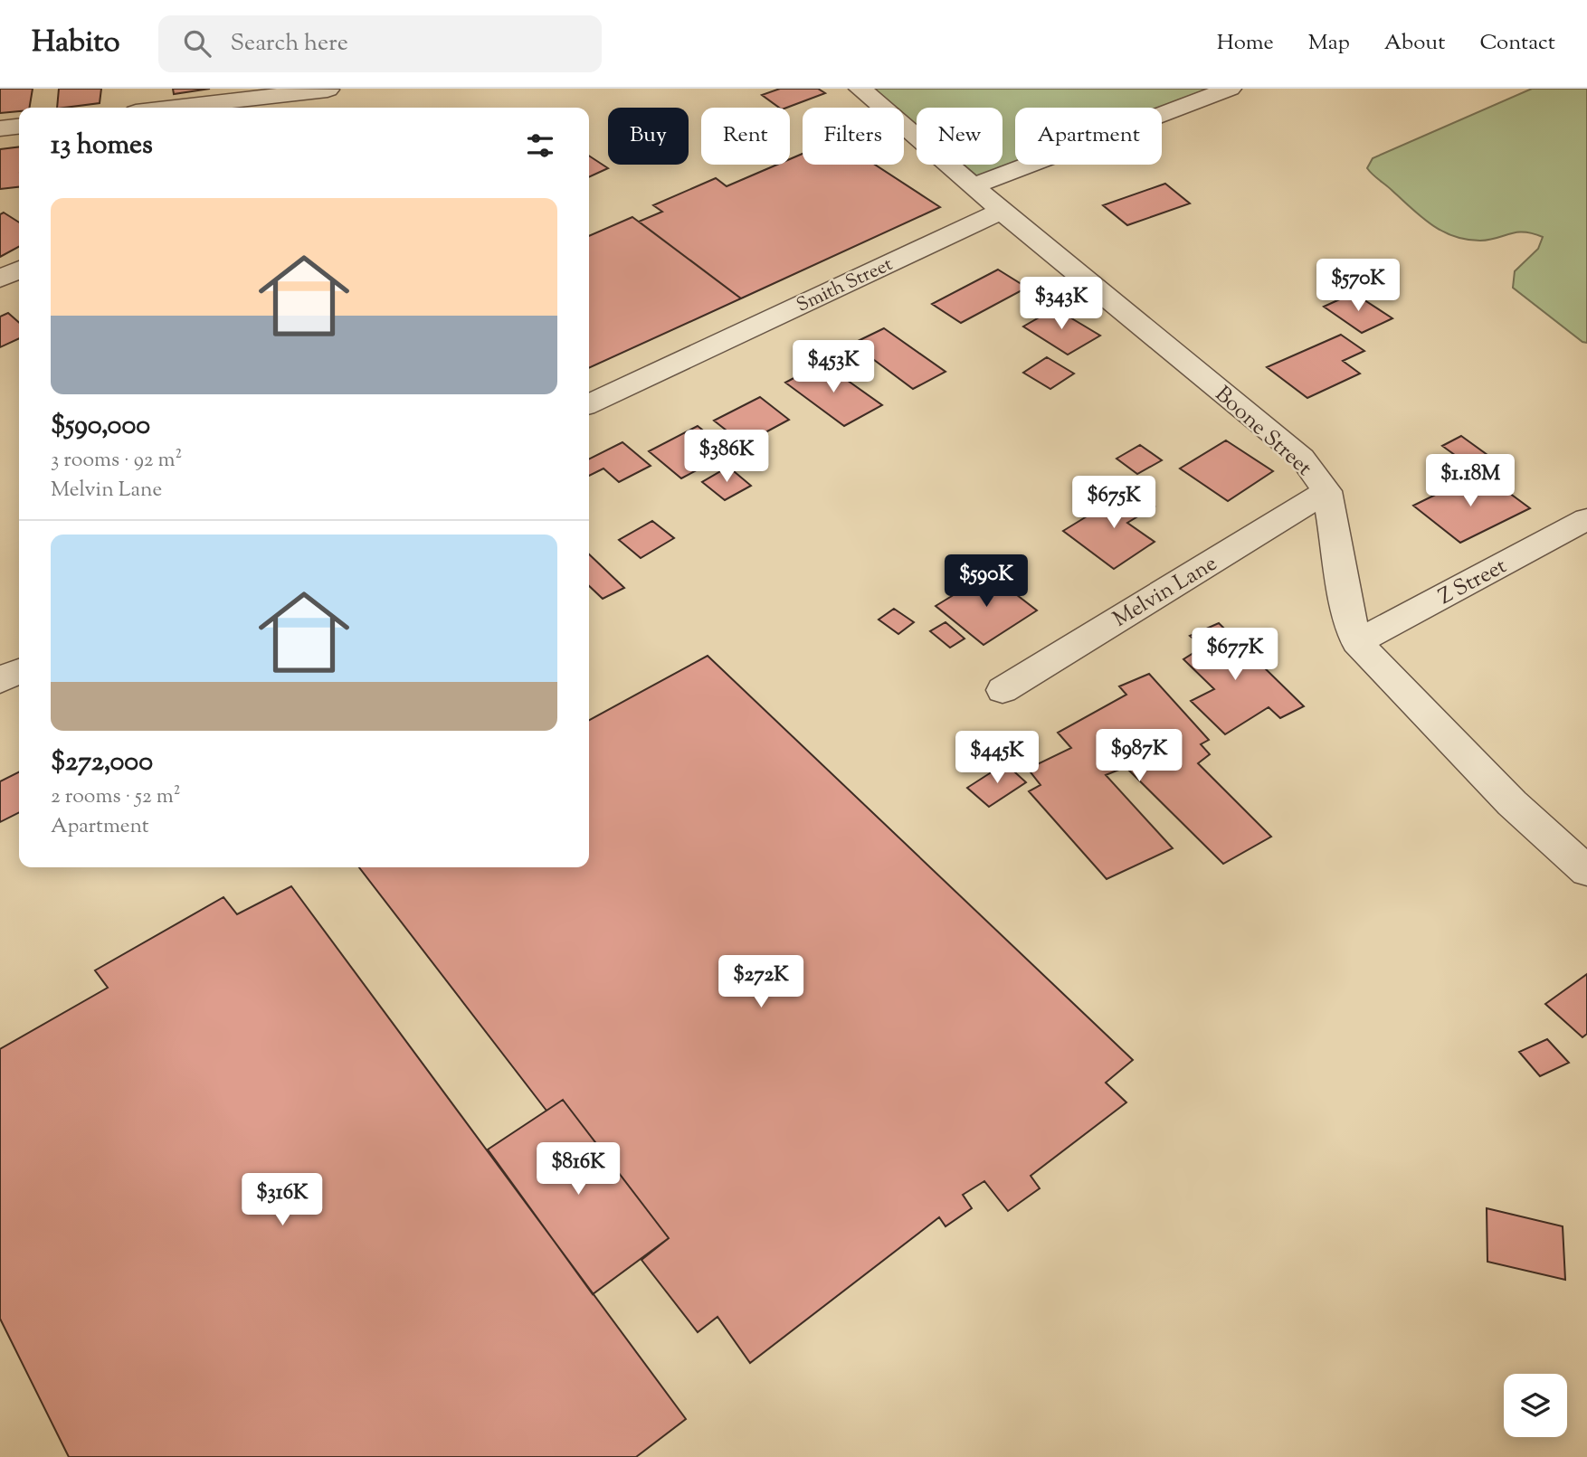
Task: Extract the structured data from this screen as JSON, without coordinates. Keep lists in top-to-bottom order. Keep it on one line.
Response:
{"streets":{"street":["Smith Street","Boone Street","Z Street","Melvin Lane"]},"crossings":[["Smith Street","Boone Street"],["Boone Street","Z Street"],["Boone Street","Melvin Lane"]],"page":{"header":"Habito","search":"Search here","nav":["Home","Map","About","Contact"],"chip":["Buy","Rent","Filters","New","Apartment"],"heading":"13 homes","list":[{"name":"$590,000","note":"3 rooms · 92 m² · Melvin Lane"},{"name":"$272,000","note":"2 rooms · 52 m² · Apartment"}],"price":["$570K","$343K","$453K","$386K","$1.18M","$675K","$590K","$677K","$987K","$445K","$272K","$816K","$316K"]}}
